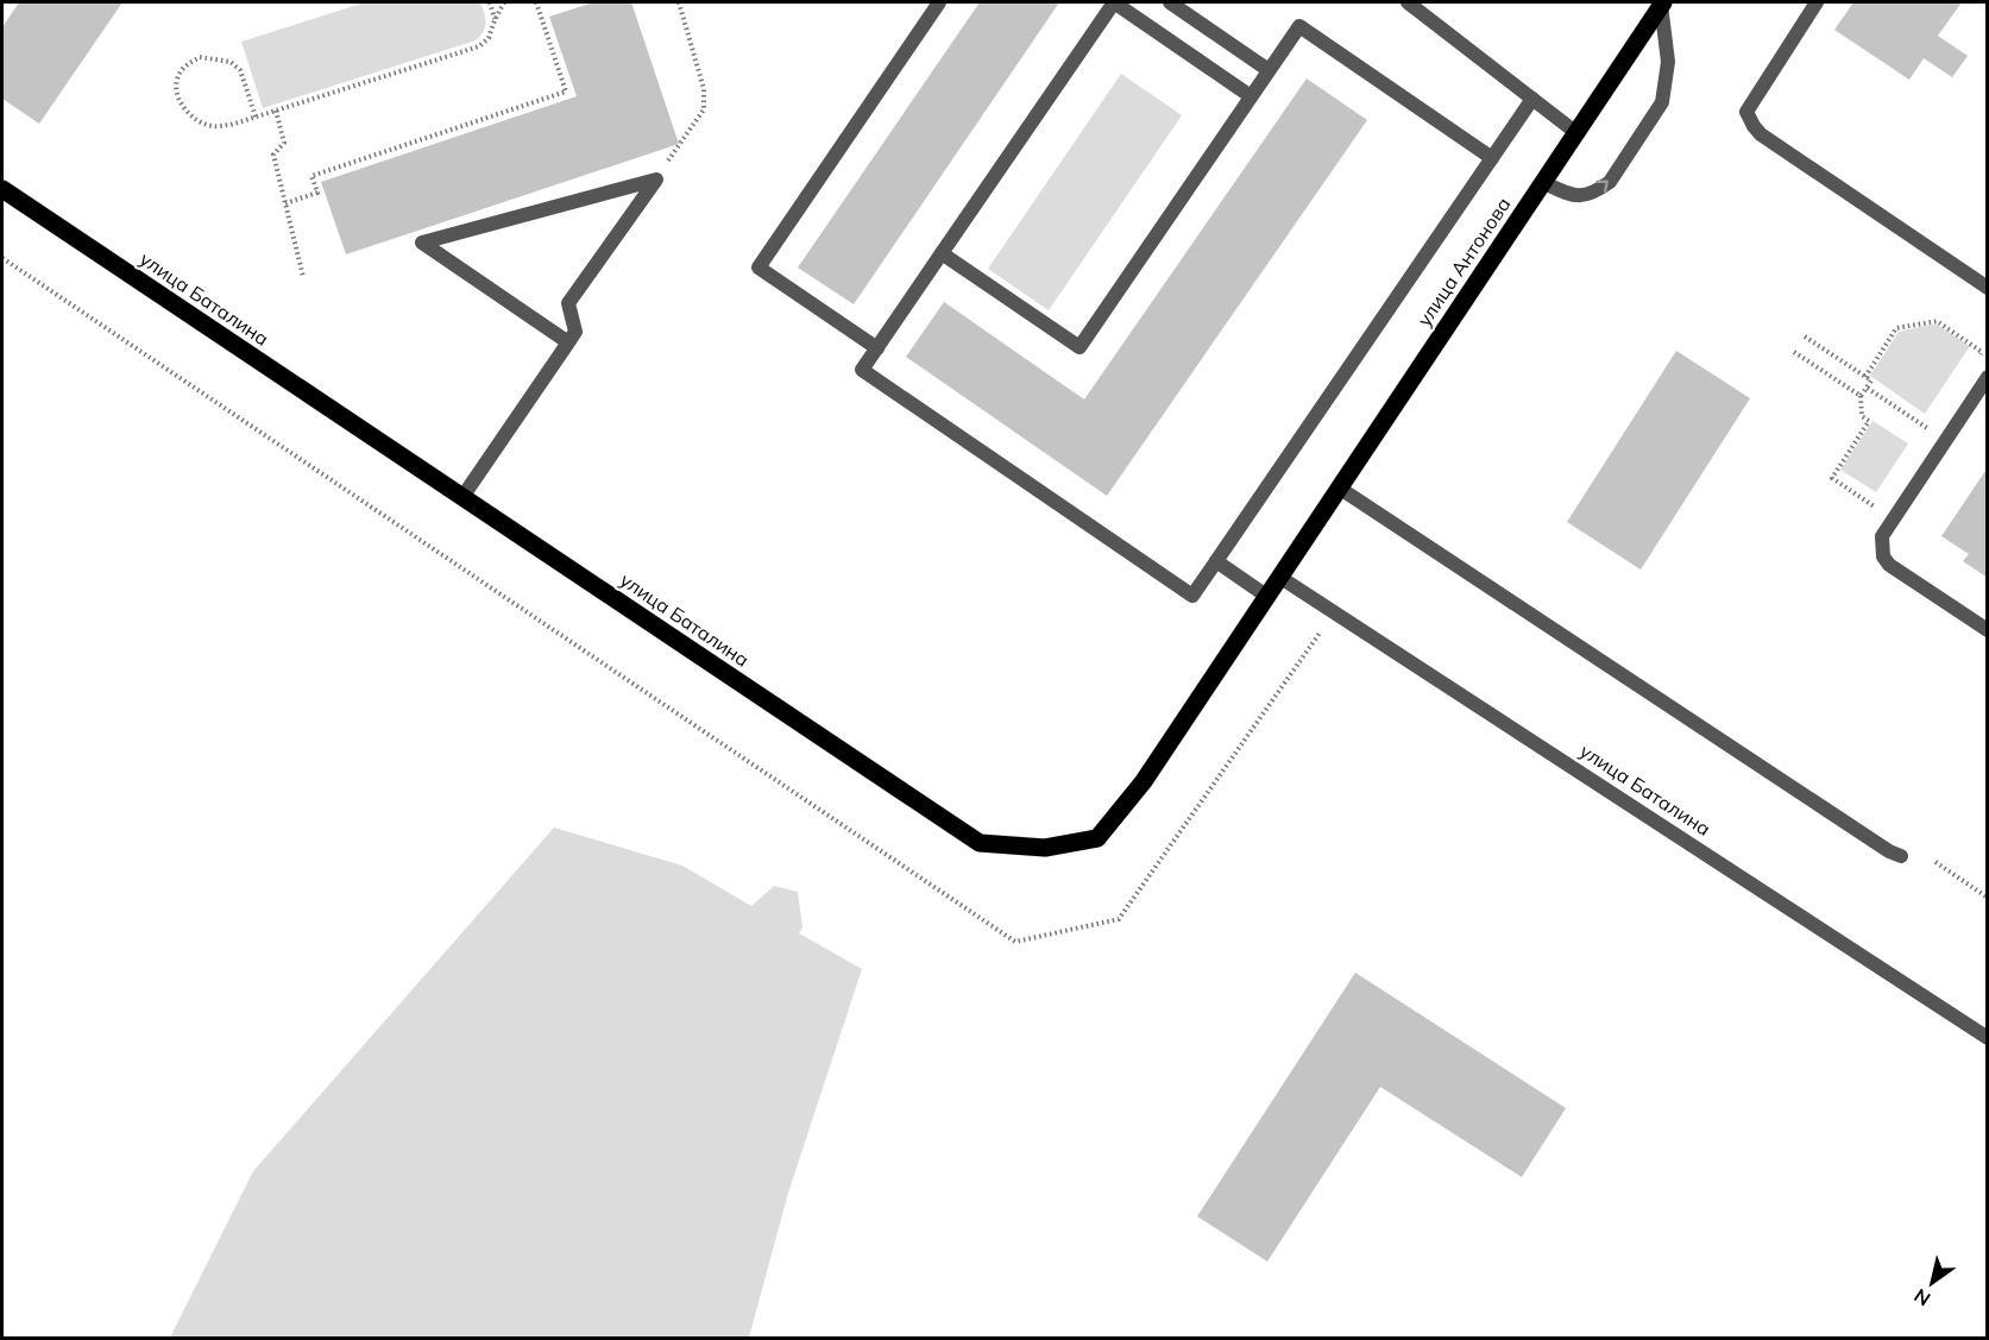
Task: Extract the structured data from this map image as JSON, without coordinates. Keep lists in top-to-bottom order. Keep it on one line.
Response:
{"streets":{"main road":["улица Антонова","улица Баталина"]},"crossings":[["улица Антонова","улица Баталина"]],"north":"bottom left"}
